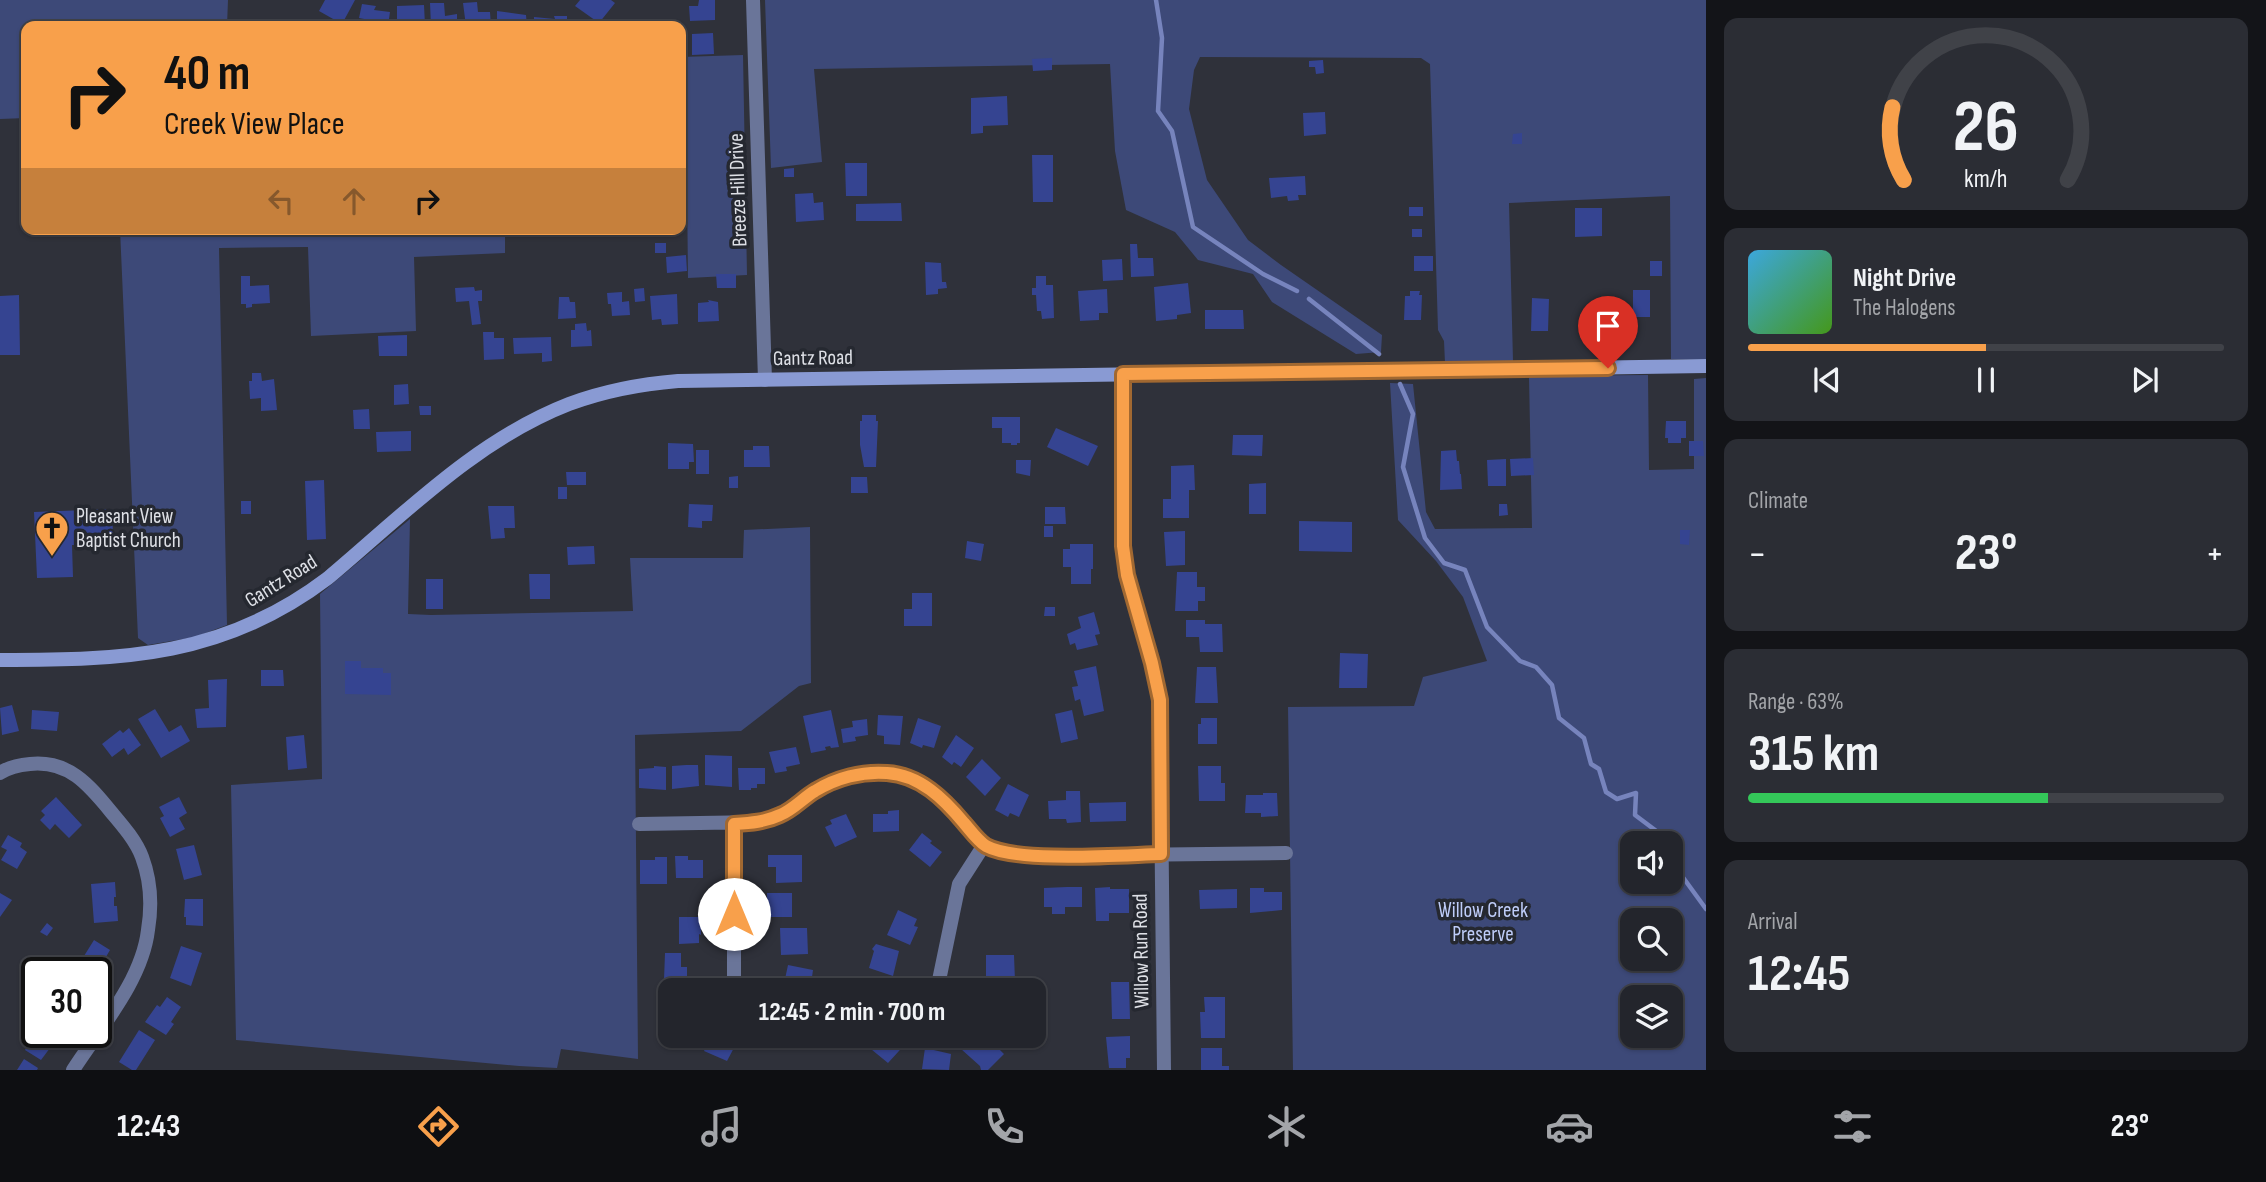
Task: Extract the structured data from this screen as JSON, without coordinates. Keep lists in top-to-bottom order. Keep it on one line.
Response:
{"streets":{"main road":["Gantz Road"],"street":["Breeze Hill Drive","Willow Run Road"]},"crossings":[["Breeze Hill Drive","Gantz Road"],["Gantz Road","Willow Run Road"]],"parks":["Willow Creek Preserve"],"places":{"church":["Pleasant View Baptist Church"]},"page":{"turn":["40 m","Creek View Place"],"song":["Night Drive","The Halogens"],"tile":["Climate",["Range · 63%","315 km"],["Arrival","12:45"]],"heat":["−","23°","+"],"limit":"30","trip":"12:45 · 2 min · 700 m","tabs":["12:43","23°"],"gauge":["26","km/h"]}}
